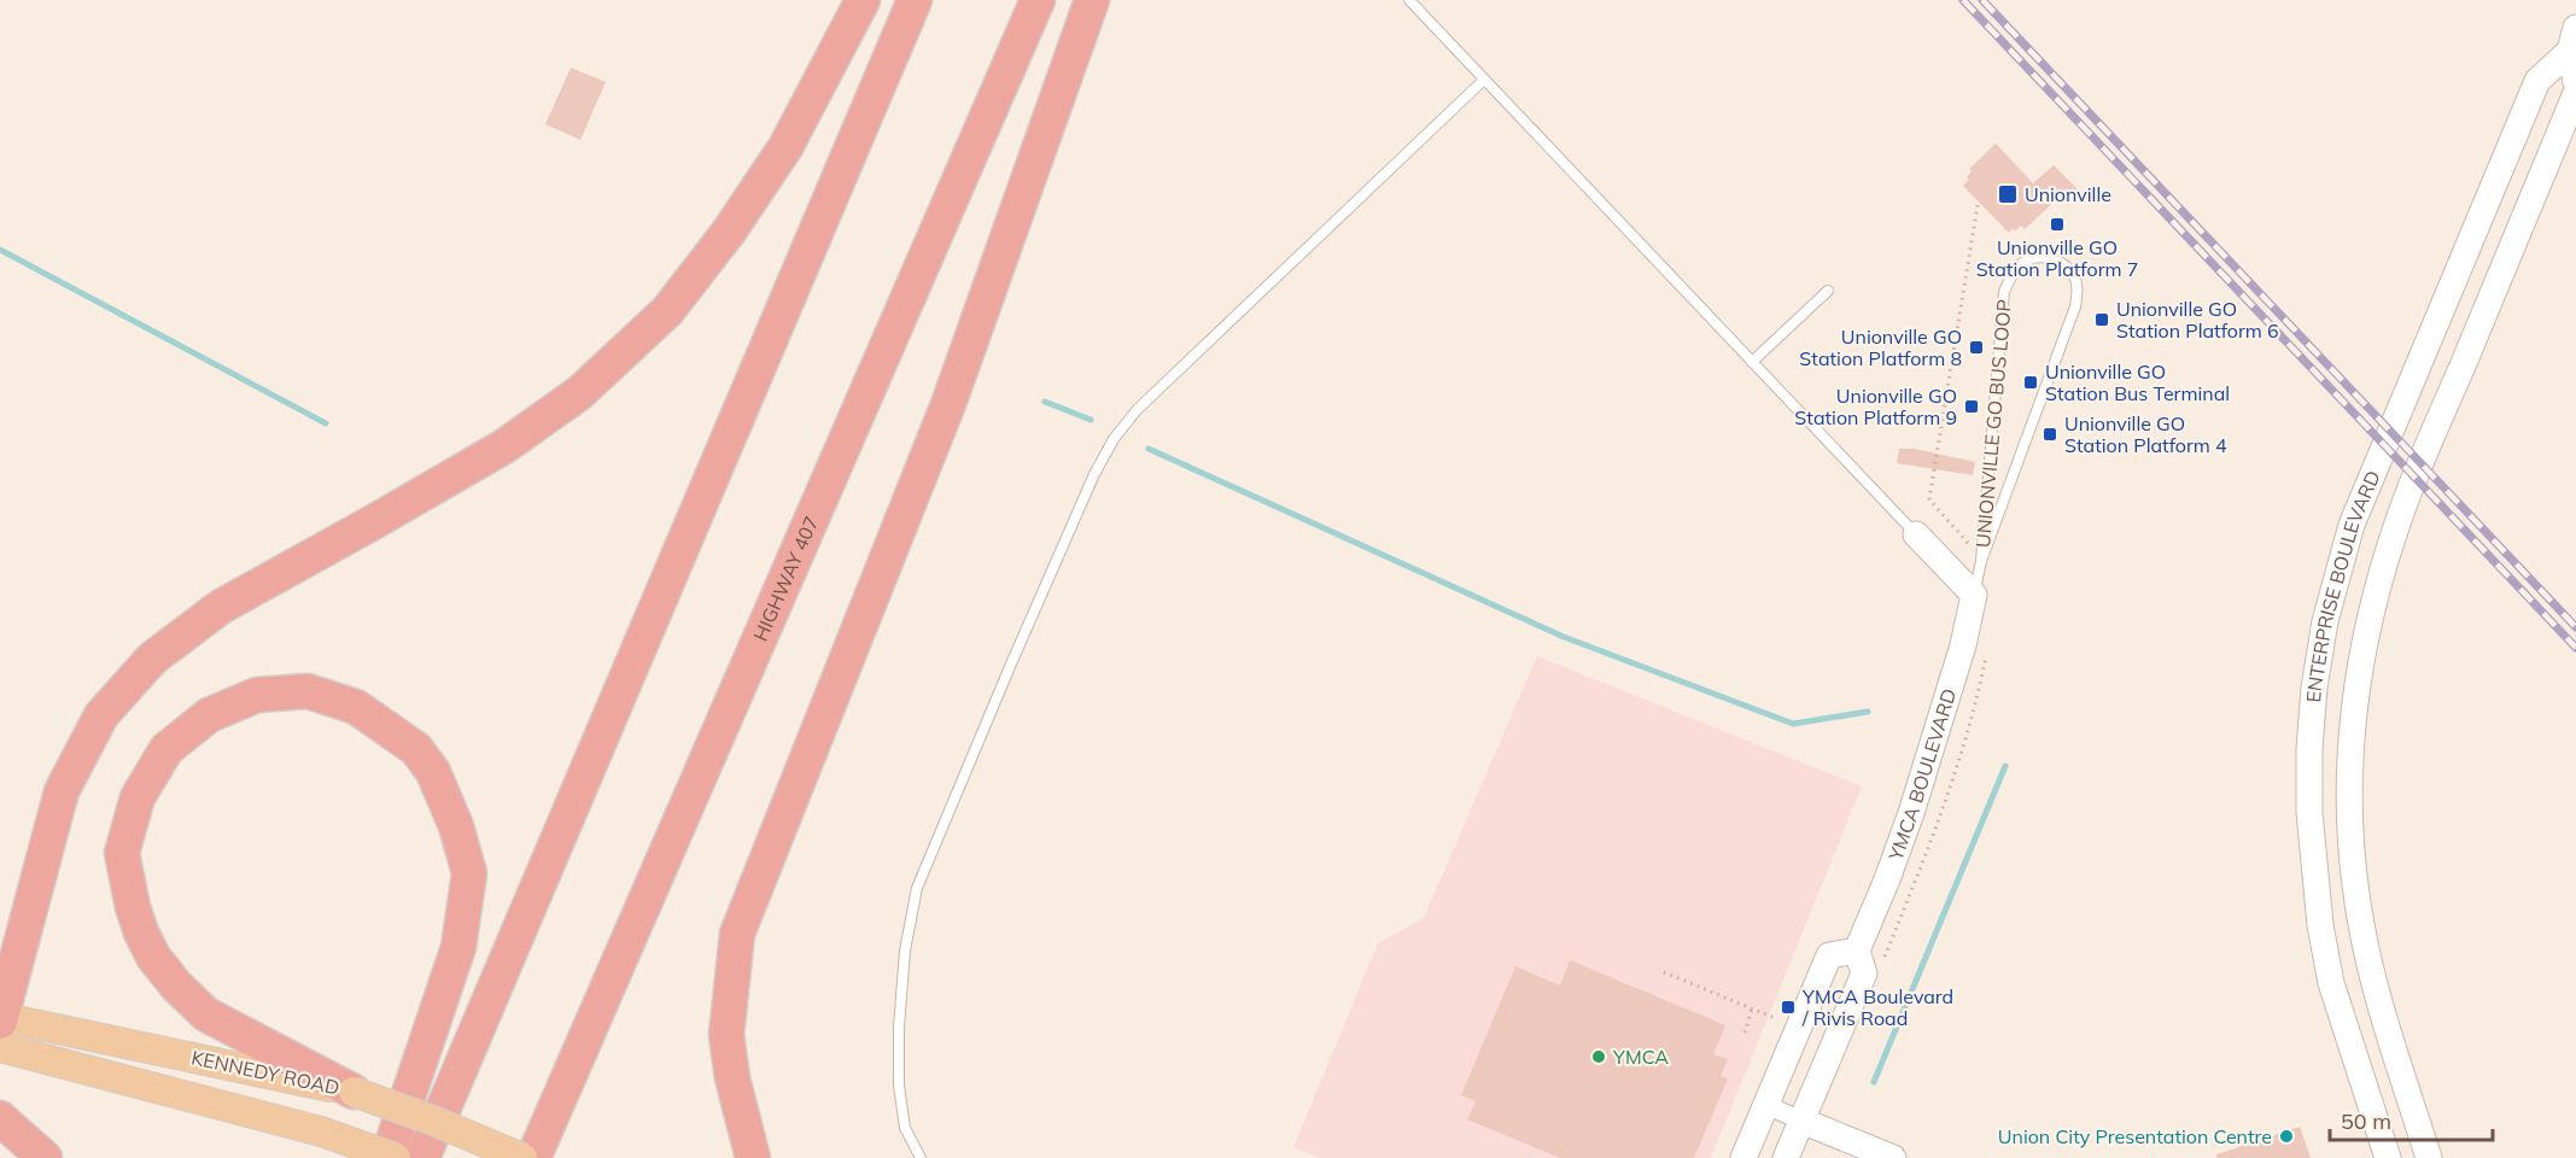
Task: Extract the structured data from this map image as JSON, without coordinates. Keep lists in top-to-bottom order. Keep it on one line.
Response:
{"streets":{"highway":["HIGHWAY 407"],"main road":["ENTERPRISE BOULEVARD","YMCA BOULEVARD","KENNEDY ROAD"],"lane":["UNIONVILLE GO BUS LOOP"]},"crossings":[["UNIONVILLE GO BUS LOOP","YMCA BOULEVARD"]],"places":{"transit":["Unionville","Unionville GO Station Platform 7","Unionville GO Station Platform 6","Unionville GO Station Platform 8","Unionville GO Station Bus Terminal","Unionville GO Station Platform 9","Unionville GO Station Platform 4","YMCA Boulevard / Rivis Road"],"other":["YMCA","Union City Presentation Centre"]},"scale_bar":"50 m"}
